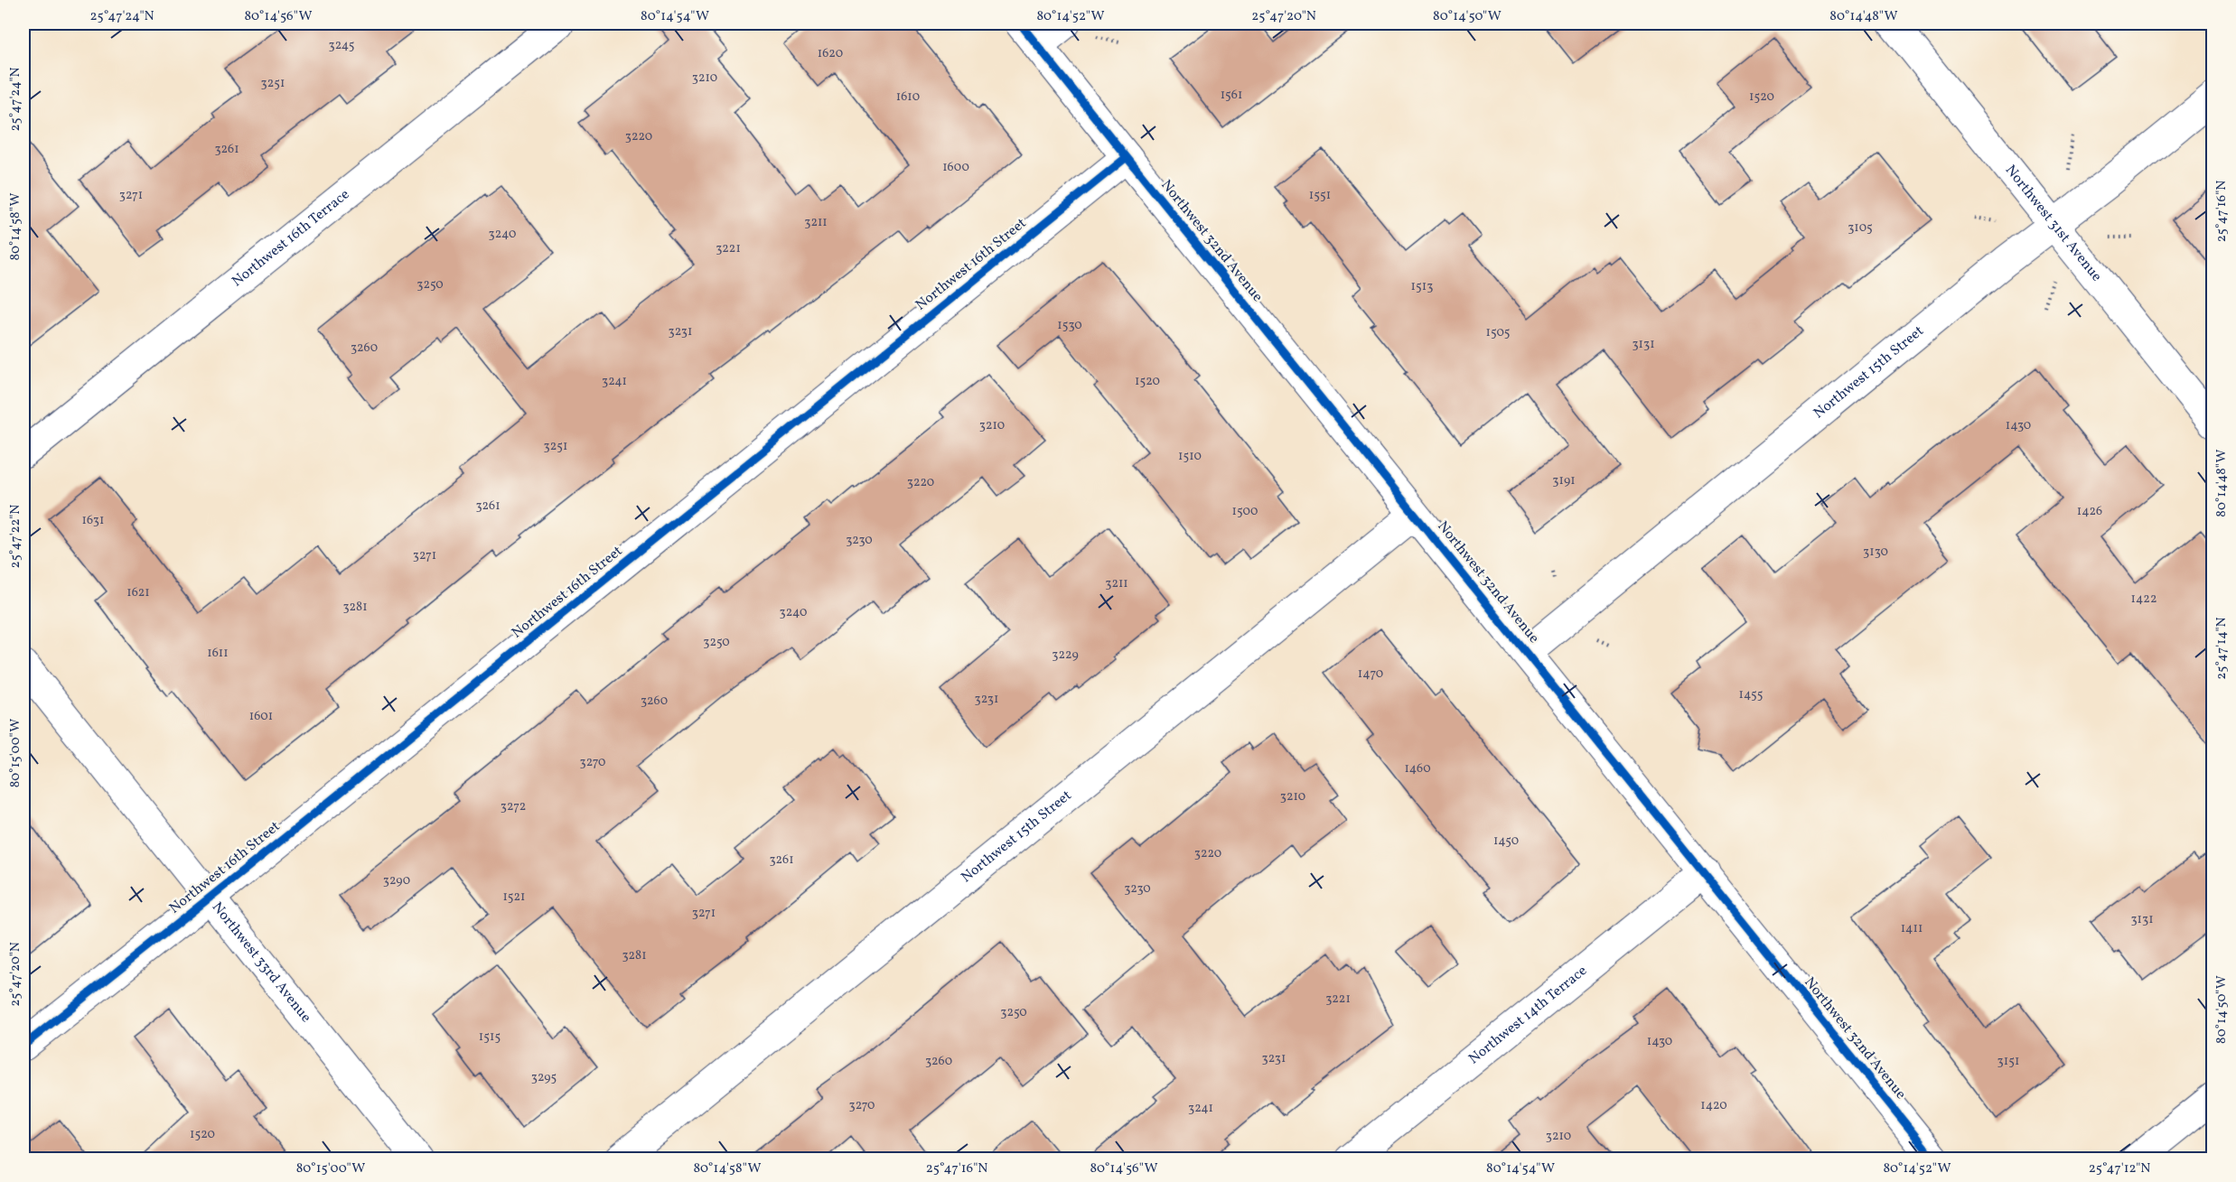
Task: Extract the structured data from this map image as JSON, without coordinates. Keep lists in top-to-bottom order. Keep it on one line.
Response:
{"streets":{"street":["Northwest 31st Avenue","Northwest 16th Terrace","Northwest 32nd Avenue","Northwest 16th Street","Northwest 15th Street","Northwest 33rd Avenue","Northwest 14th Terrace"]},"crossings":[["Northwest 31st Avenue","Northwest 15th Street"],["Northwest 32nd Avenue","Northwest 16th Street"],["Northwest 32nd Avenue","Northwest 15th Street"],["Northwest 32nd Avenue","Northwest 14th Terrace"],["Northwest 16th Street","Northwest 33rd Avenue"]],"house_numbers":["3245","1620","3210","3251","1561","1610","1520","3220","3261","1600","3271","1551","3211","3105","3240","3221","3250","1513","1530","3231","1505","3131","3260","3241","1520","3210","1430","3251","1510","3191","3220","3261","1500","1426","1631","3230","3130","3271","3211","1621","1422","3281","3240","3250","1611","3229","1470","1455","3231","3260","1601","3270","1460","3210","3272","1450","3220","3261","3290","3230","1521","3271","3131","1411","3281","3221","3250","1515","1430","3231","3260","3151","3295","3270","1420","3241","1520","3210"],"coordinates":["25°47'24\"N","80°14'56\"W","80°14'54\"W","80°14'52\"W","25°47'20\"N","80°14'50\"W","80°14'48\"W","25°47'16\"N","80°14'58\"W","25°47'22\"N","25°47'14\"N","80°15'00\"W","25°47'12\"N"]}
